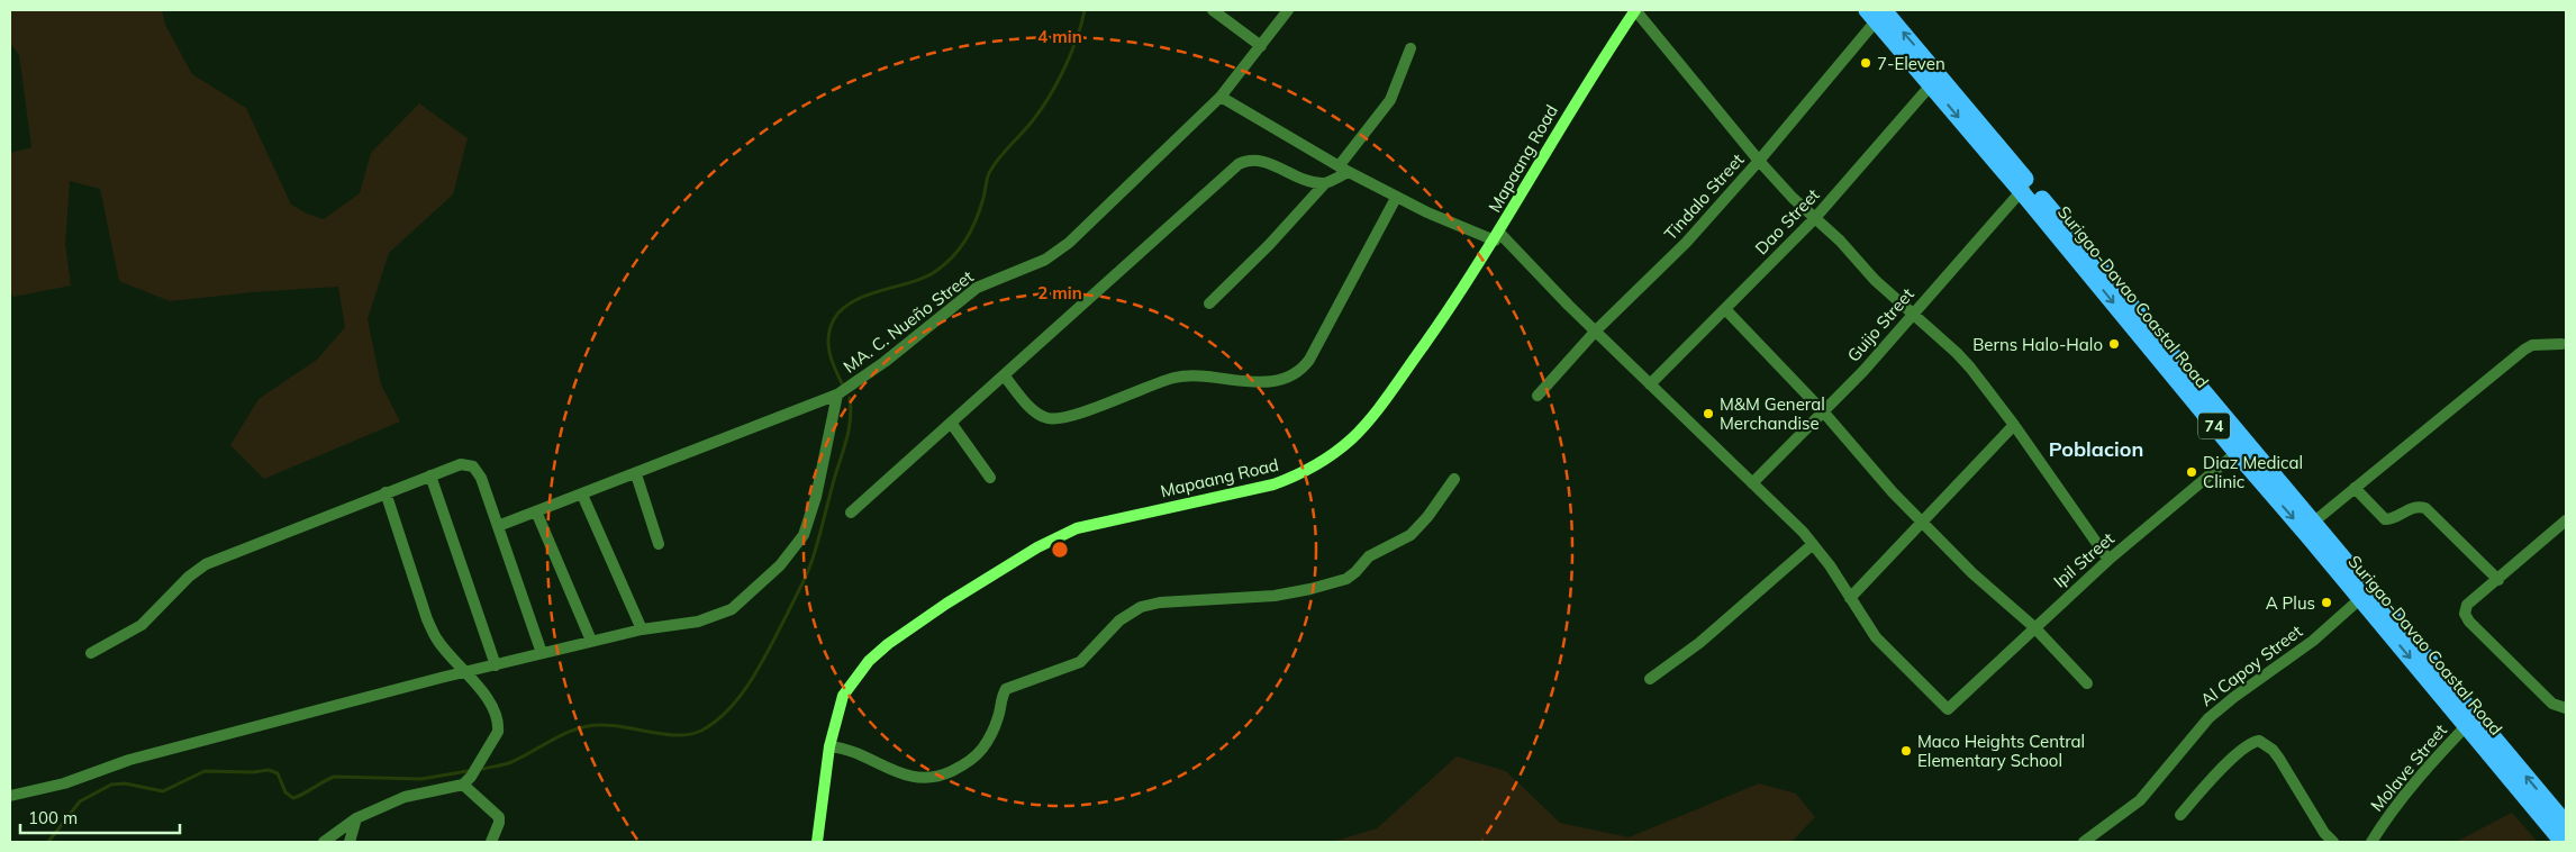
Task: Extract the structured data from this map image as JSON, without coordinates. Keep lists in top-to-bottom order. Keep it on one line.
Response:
{"streets":{"highway":["Surigao-Davao Coastal Road","74"],"street":["Mapaang Road","Tindalo Street","Dao Street","MA. C. Nueño Street","Guijo Street","Ipil Street","Al Capoy Street","Molave Street"]},"crossings":[["Tindalo Street","Surigao-Davao Coastal Road"],["Dao Street","Surigao-Davao Coastal Road"],["Surigao-Davao Coastal Road","Guijo Street"],["Surigao-Davao Coastal Road","Ipil Street"],["Surigao-Davao Coastal Road","Al Capoy Street"],["Surigao-Davao Coastal Road","Molave Street"]],"districts":["Poblacion"],"places":["7-Eleven","Berns Halo-Halo","M&M General Merchandise","Diaz Medical Clinic","A Plus","Maco Heights Central Elementary School"],"scale_bar":"100 m","rings":["4 min","2 min"]}
